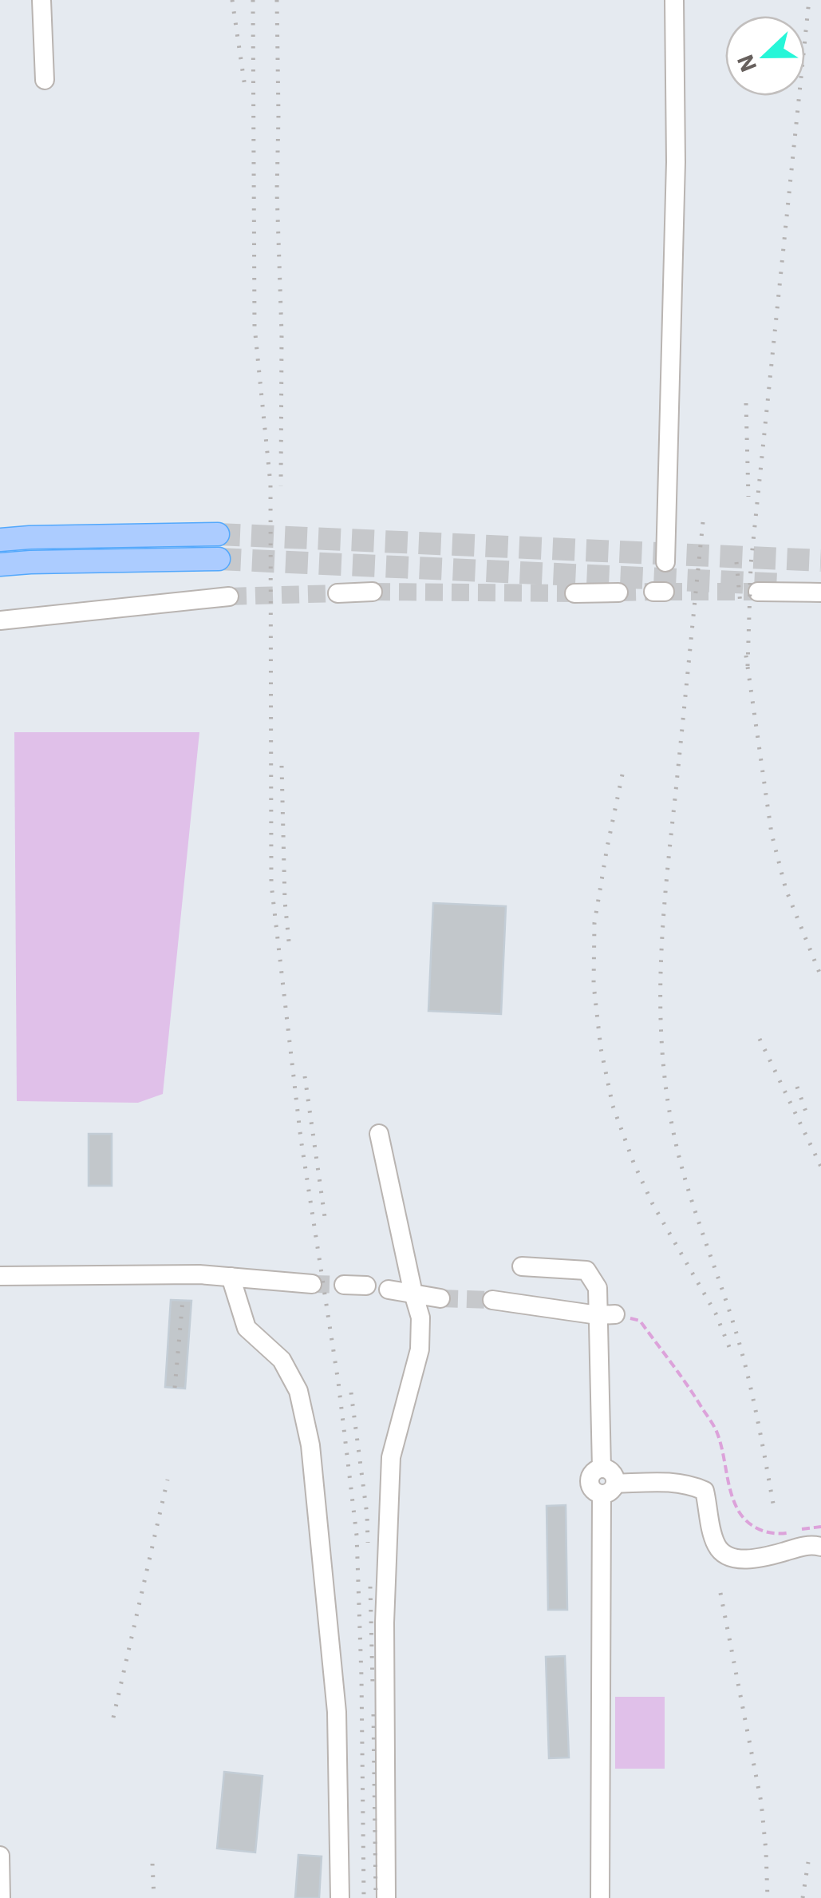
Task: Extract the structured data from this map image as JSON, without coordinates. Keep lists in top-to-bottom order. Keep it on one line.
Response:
{"north":"left"}
